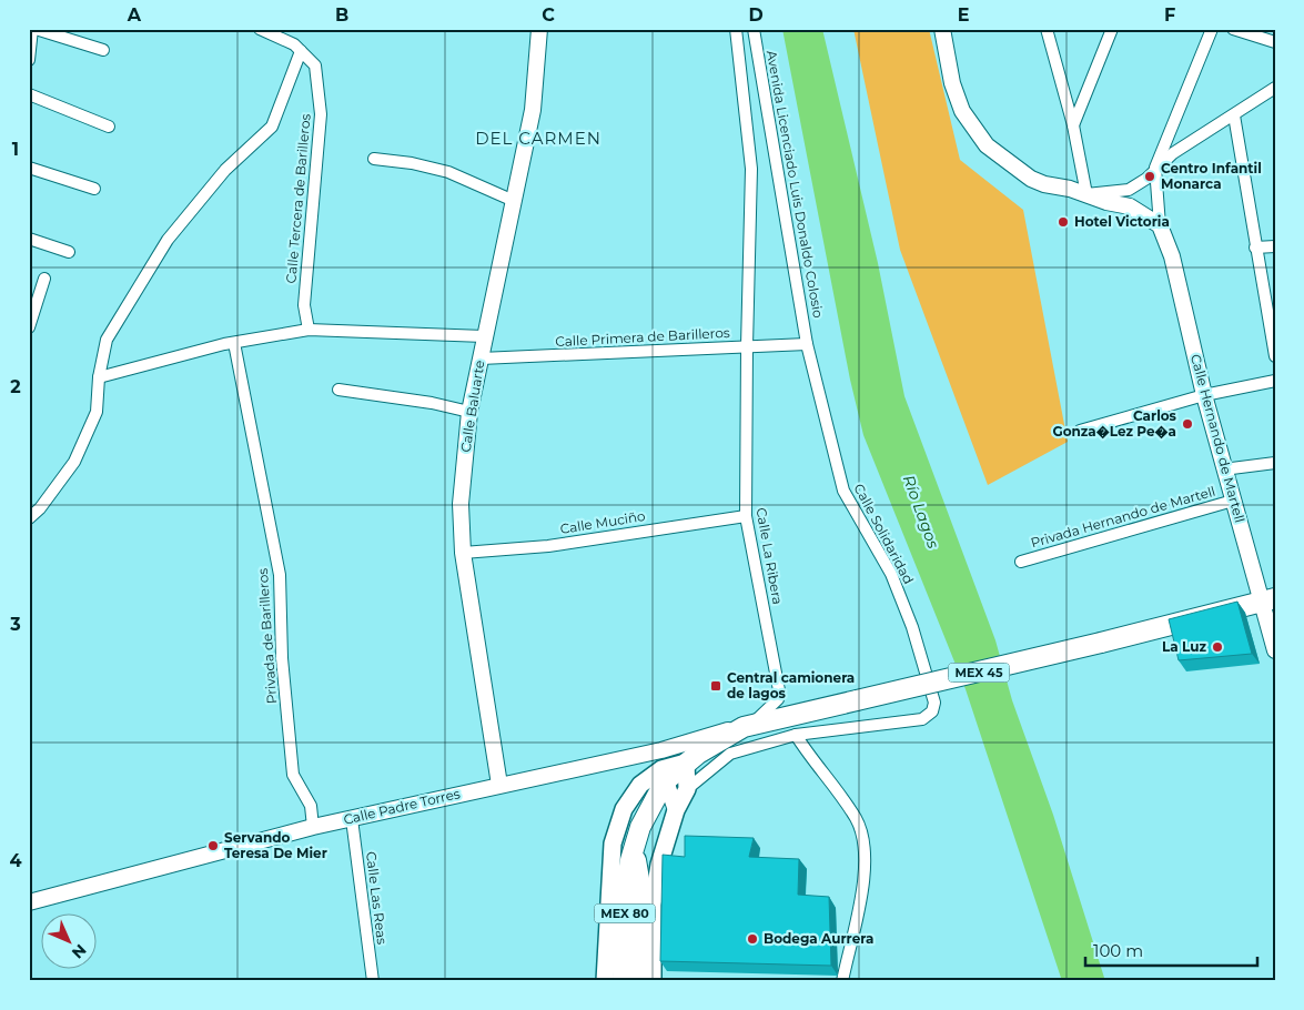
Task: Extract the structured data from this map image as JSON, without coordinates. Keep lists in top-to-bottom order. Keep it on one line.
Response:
{"streets":{"highway":["MEX 45","MEX 80"],"street":["Avenida Licenciado Luis Donaldo Colosio","Calle Tercera de Barilleros","Calle Primera de Barilleros","Calle Baluarte","Calle Hernando de Martell","Privada Hernando de Martell","Calle Muciño","Calle Solidaridad","Calle La Ribera","Privada de Barilleros","Calle Padre Torres","Calle Las Reas"]},"crossings":[["Avenida Licenciado Luis Donaldo Colosio","Calle Primera de Barilleros"],["Avenida Licenciado Luis Donaldo Colosio","Calle Solidaridad"],["Calle Primera de Barilleros","Calle Baluarte"],["Calle Primera de Barilleros","Calle Solidaridad"],["Calle Primera de Barilleros","Calle La Ribera"],["Calle Baluarte","Calle Muciño"],["Calle Baluarte","Calle Padre Torres"],["Calle Hernando de Martell","Privada Hernando de Martell"],["Calle Hernando de Martell","MEX 45"],["Calle Muciño","Calle La Ribera"],["Calle La Ribera","MEX 45"],["Calle La Ribera","Calle Padre Torres"],["Privada de Barilleros","Calle Padre Torres"],["MEX 45","Calle Padre Torres"],["MEX 45","MEX 80"],["Calle Padre Torres","Calle Las Reas"]],"districts":["DEL CARMEN"],"water":["Río Lagos"],"places":{"other":["Centro Infantil Monarca","Hotel Victoria","Carlos Gonza�Lez Pe�a","La Luz","Servando Teresa De Mier","Bodega Aurrera"],"transit":["Central camionera de lagos"]},"scale_bar":"100 m","north":"bottom right","grid":{"columns":["A","B","C","D","E","F"],"rows":["1","2","3","4"]}}
